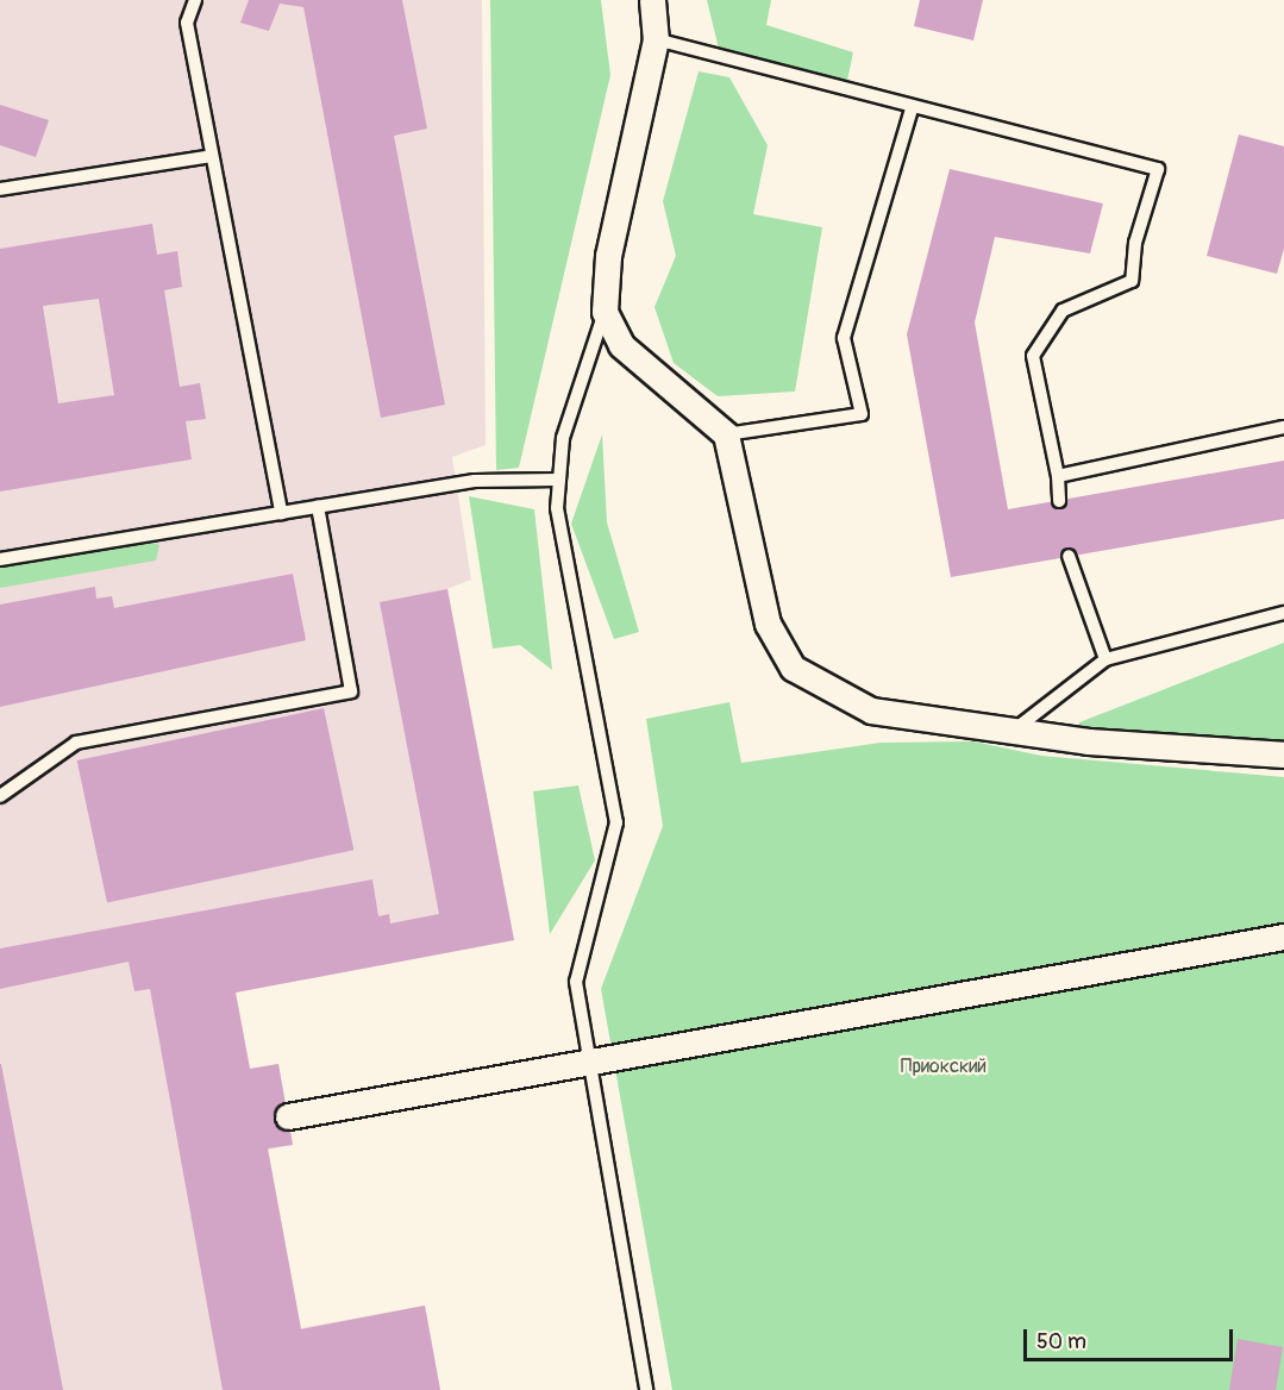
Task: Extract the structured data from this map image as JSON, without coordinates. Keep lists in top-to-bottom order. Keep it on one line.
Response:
{"parks":["Приокский"],"scale_bar":"50 m"}
